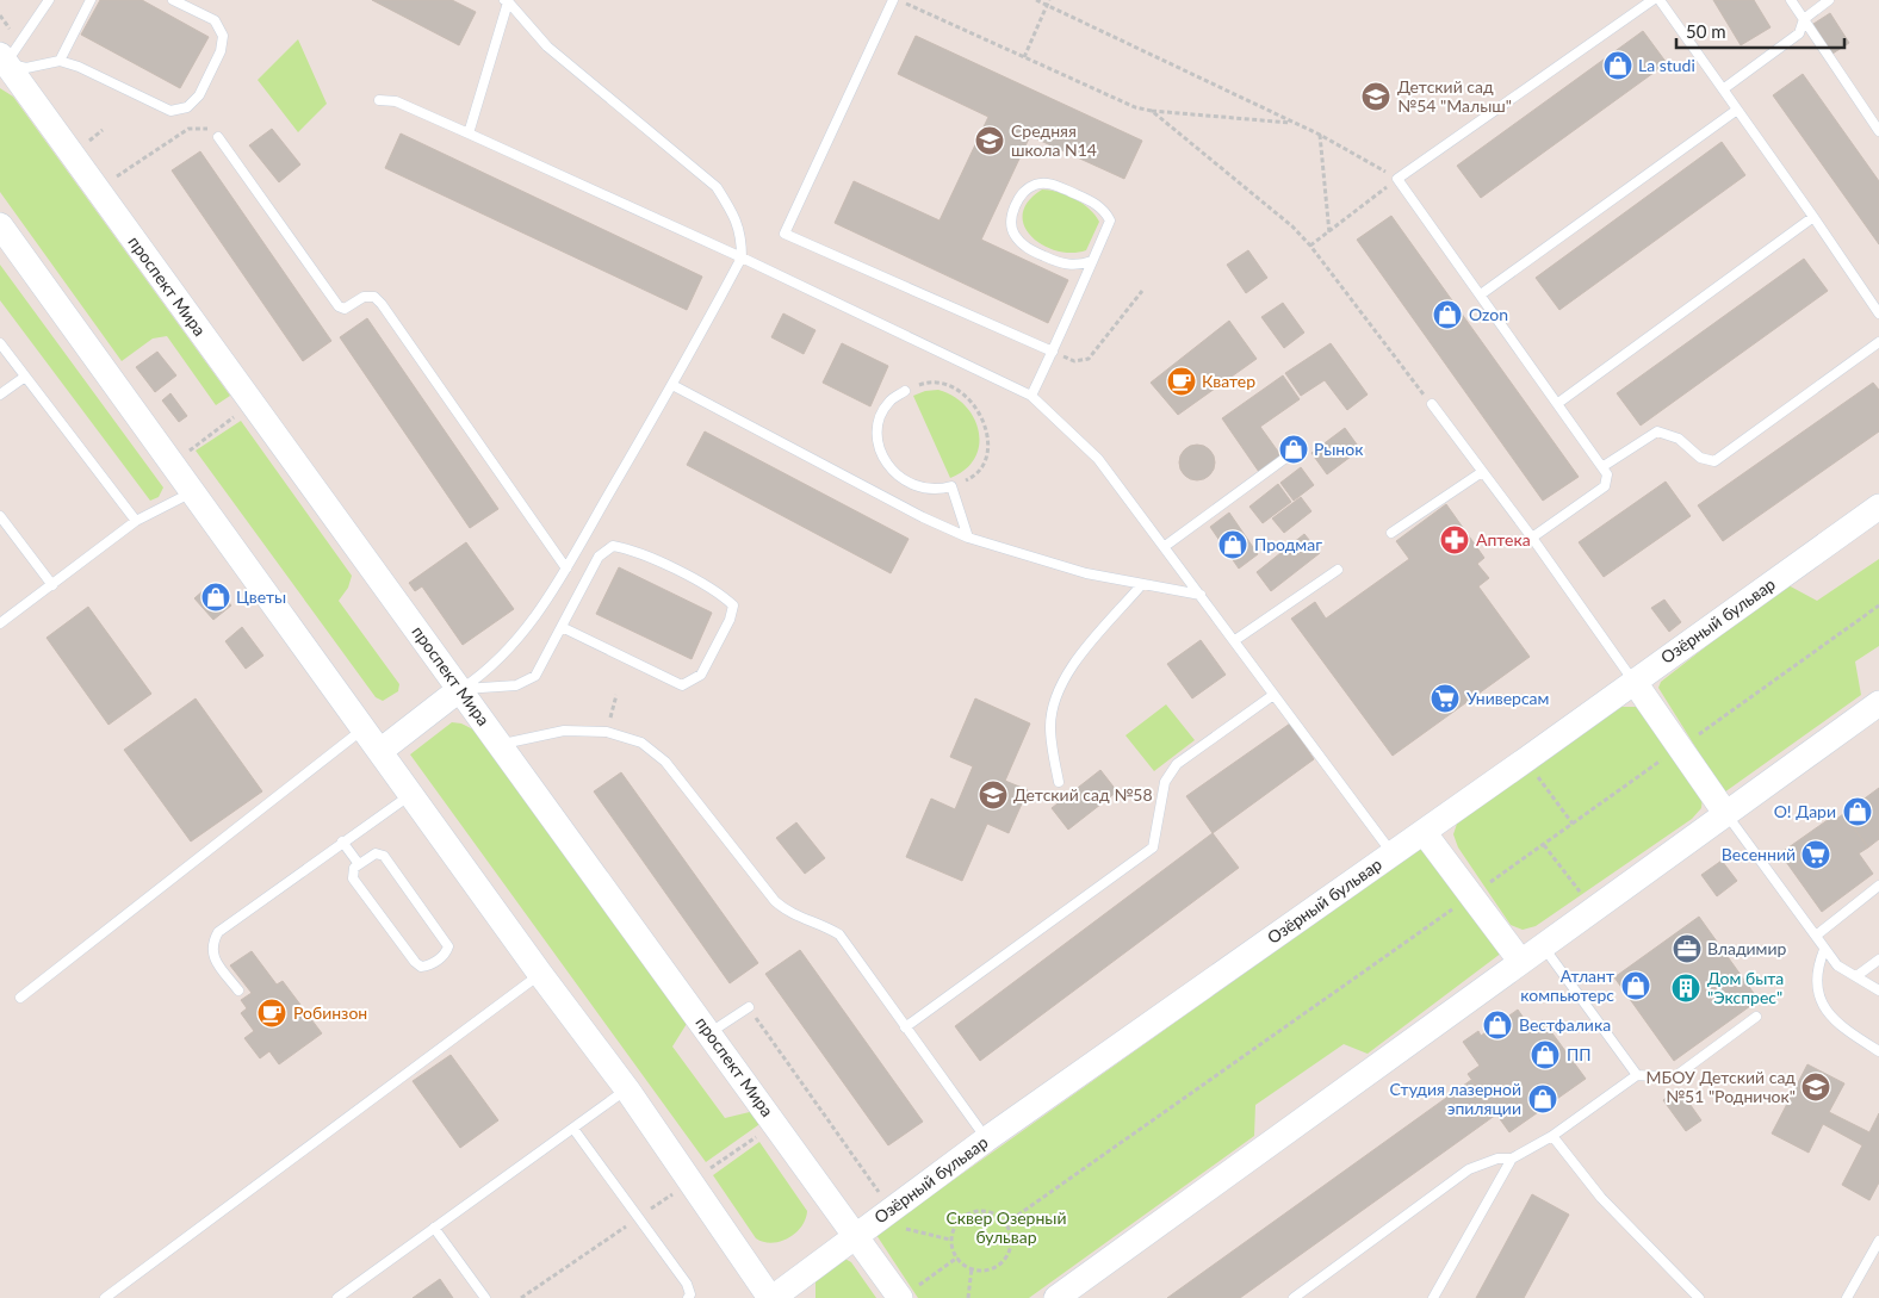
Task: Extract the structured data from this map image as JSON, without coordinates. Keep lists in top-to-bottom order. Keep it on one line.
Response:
{"streets":{"street":["проспект Мира","Озёрный бульвар"]},"crossings":[["проспект Мира","Озёрный бульвар"]],"parks":["Сквер Озерный бульвар"],"places":{"shop":["La studi","Ozon","Рынок","Продмаг","Цветы","О! Дари","Атлант компьютерс","Вестфалика","ПП","Студия лазерной эпиляции"],"school or university":["Детский сад №54 \"Малыш\"","Средняя школа N14","Детский сад №58","МБОУ Детский сад №51 \"Родничок\""],"cafe":["Кватер","Робинзон"],"pharmacy":["Аптека"],"supermarket":["Универсам","Весенний"],"office":["Владимир"],"building":["Дом быта \"Экспрес\""]},"scale_bar":"50 m"}
